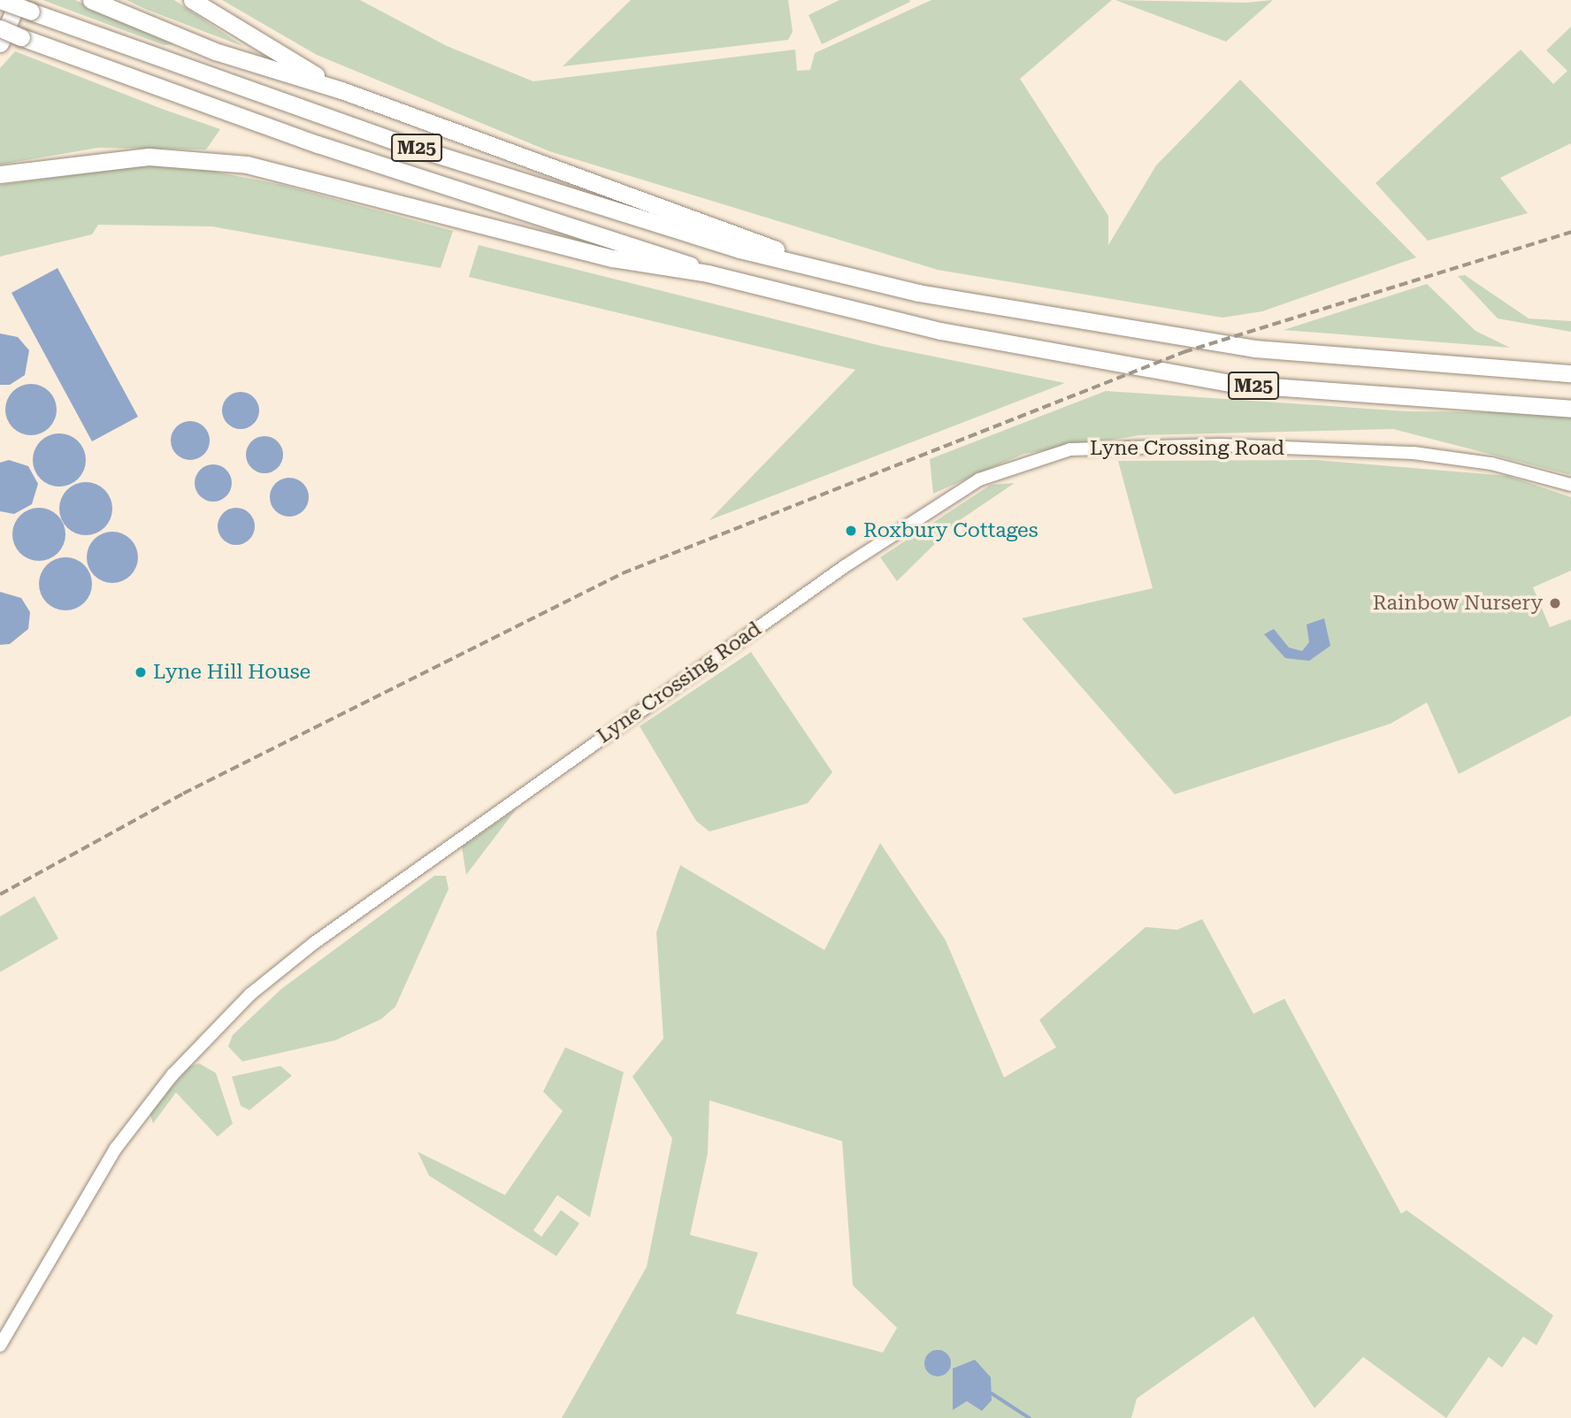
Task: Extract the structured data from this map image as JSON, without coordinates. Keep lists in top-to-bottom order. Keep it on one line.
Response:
{"streets":{"highway":["M25"],"street":["Lyne Crossing Road"]},"places":["Roxbury Cottages","Rainbow Nursery","Lyne Hill House"]}
